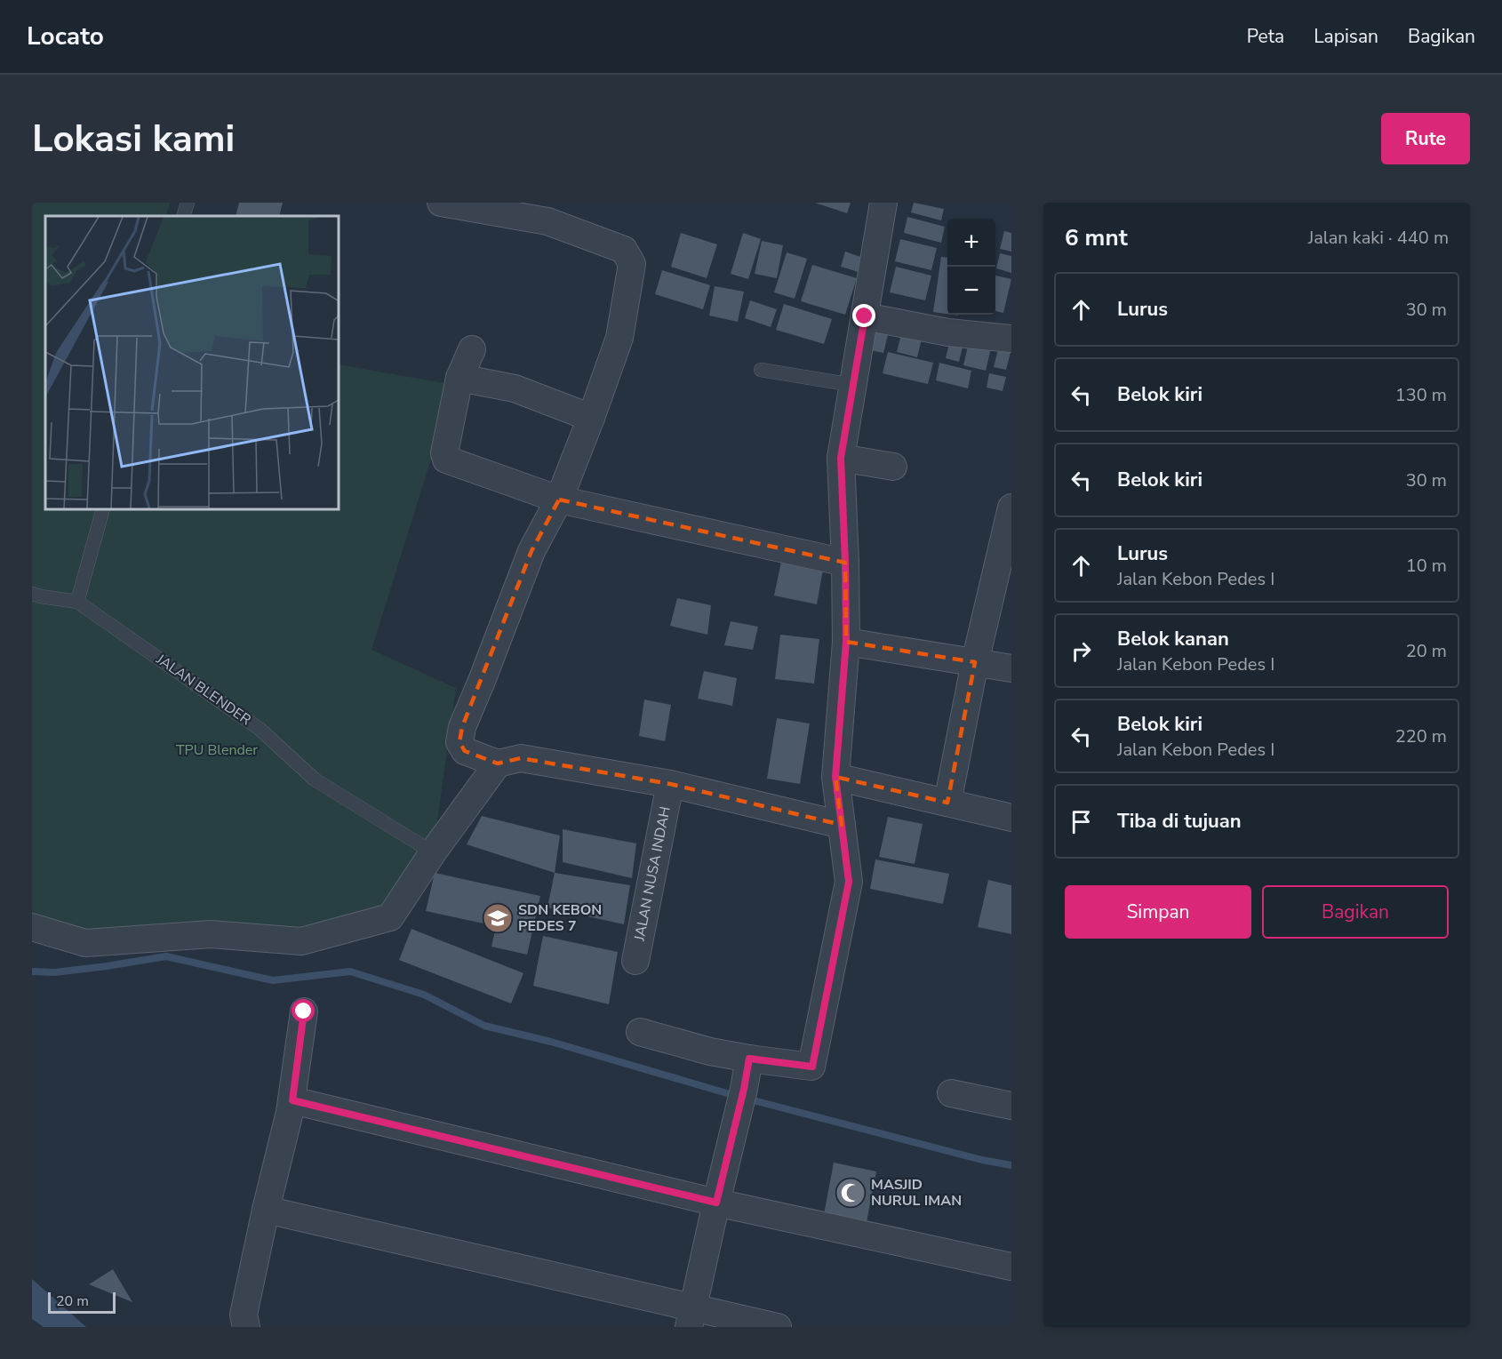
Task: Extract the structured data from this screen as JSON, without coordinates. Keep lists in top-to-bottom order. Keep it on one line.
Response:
{"streets":{"street":["JALAN NUSA INDAH"],"lane":["JALAN BLENDER"]},"parks":["TPU Blender"],"places":{"school or university":["SDN KEBON PEDES 7"],"mosque":["MASJID NURUL IMAN"]},"scale_bar":"20 m","page":{"header":"Locato","nav":["Peta","Lapisan","Bagikan"],"buttons":["Rute",["Simpan","Bagikan"]],"title":"Lokasi kami","heading":["6 mnt","Jalan kaki · 440 m"],"map_buttons":["+","−"],"list":[["Lurus","30 m"],["Belok kiri","130 m"],["Belok kiri","30 m"],["Lurus","Jalan Kebon Pedes I","10 m"],["Belok kanan","Jalan Kebon Pedes I","20 m"],["Belok kiri","Jalan Kebon Pedes I","220 m"],"Tiba di tujuan"],"scale":"20 m"}}
